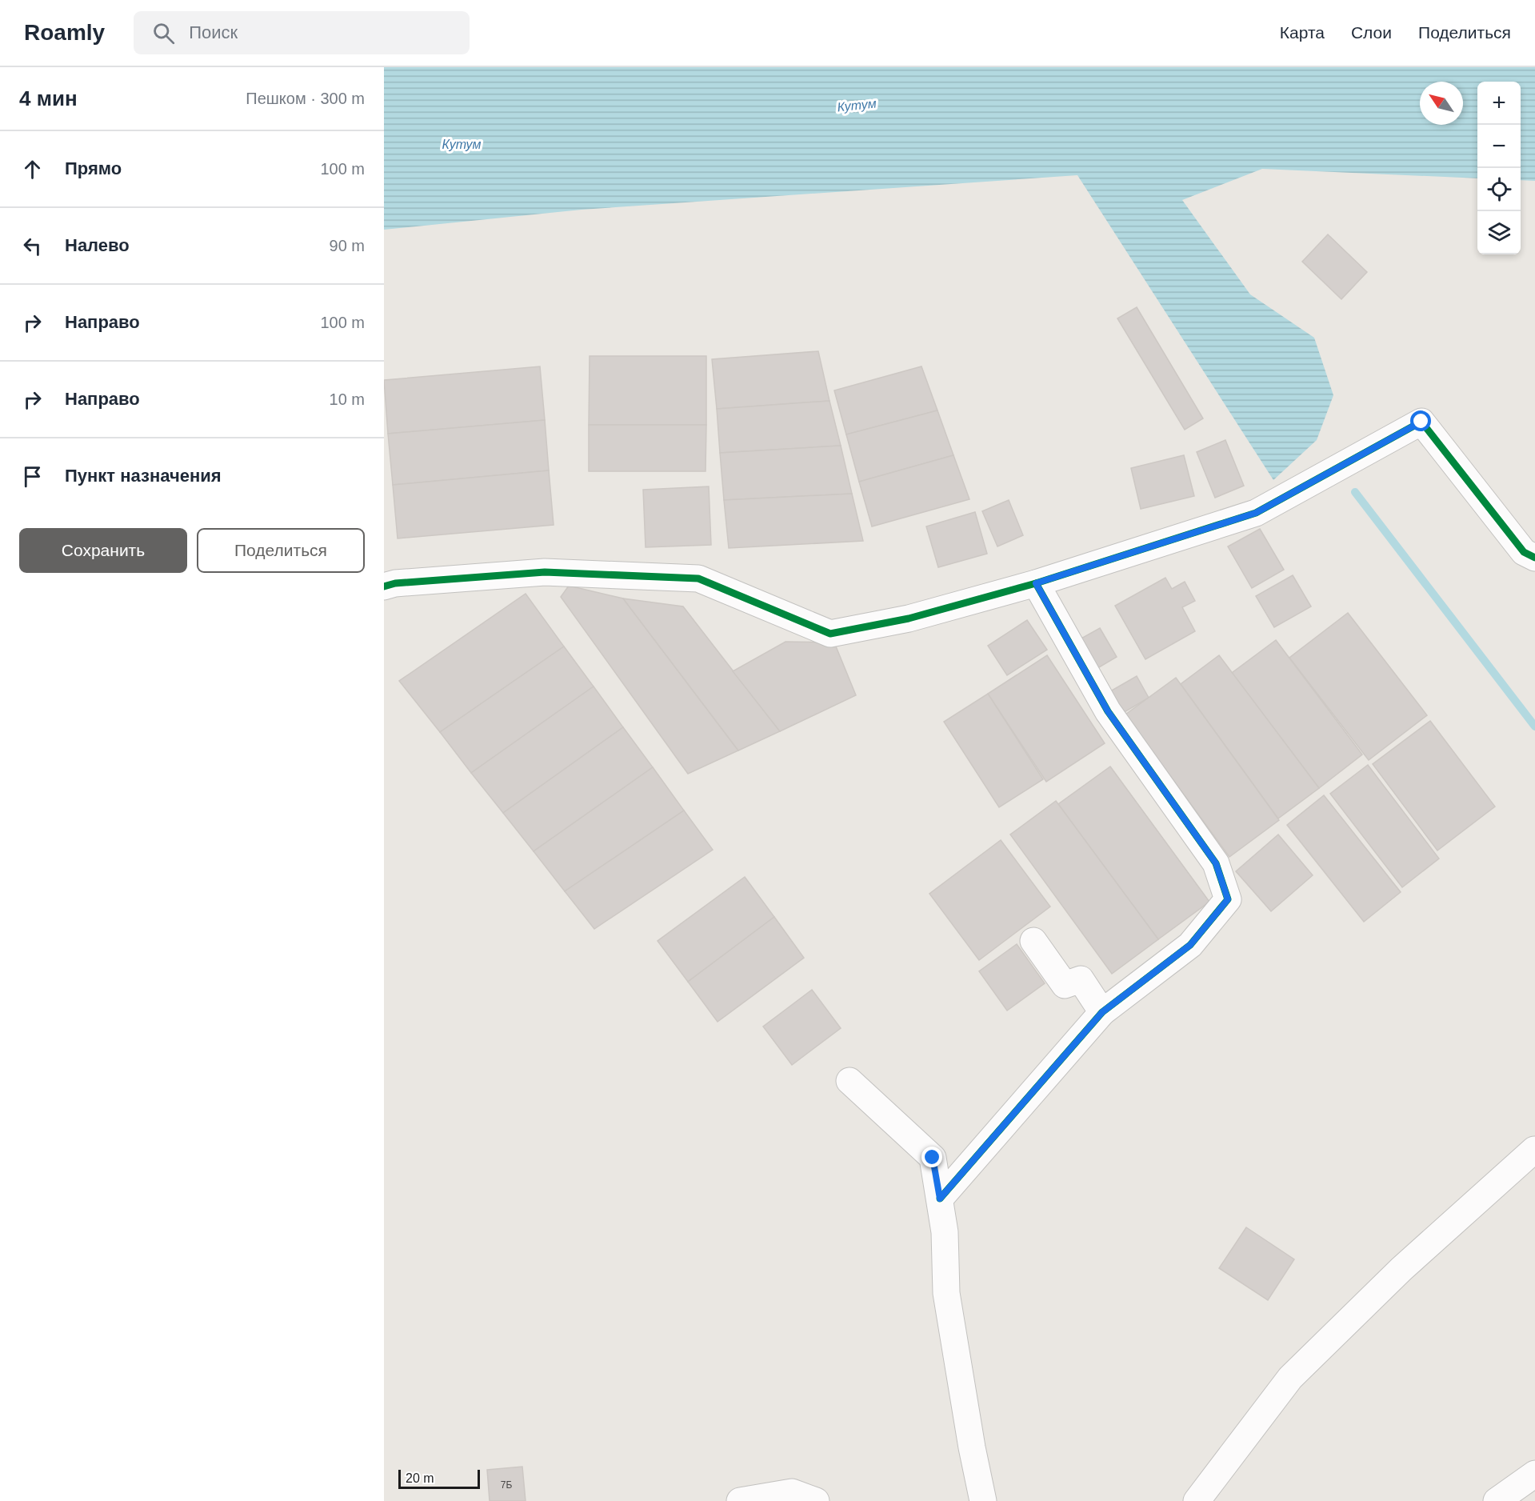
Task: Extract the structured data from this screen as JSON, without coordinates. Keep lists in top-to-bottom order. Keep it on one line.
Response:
{"water":["Кутум"],"house_numbers":["7Б"],"scale_bar":"20 m","north":"top left","page":{"header":"Roamly","search":"Поиск","nav":["Карта","Слои","Поделиться"],"heading":["4 мин","Пешком · 300 m"],"map_buttons":["+","−"],"list":[["Прямо","100 m"],["Налево","90 m"],["Направо","100 m"],["Направо","10 m"],"Пункт назначения"],"buttons":["Сохранить","Поделиться"],"scale":"20 m"}}
